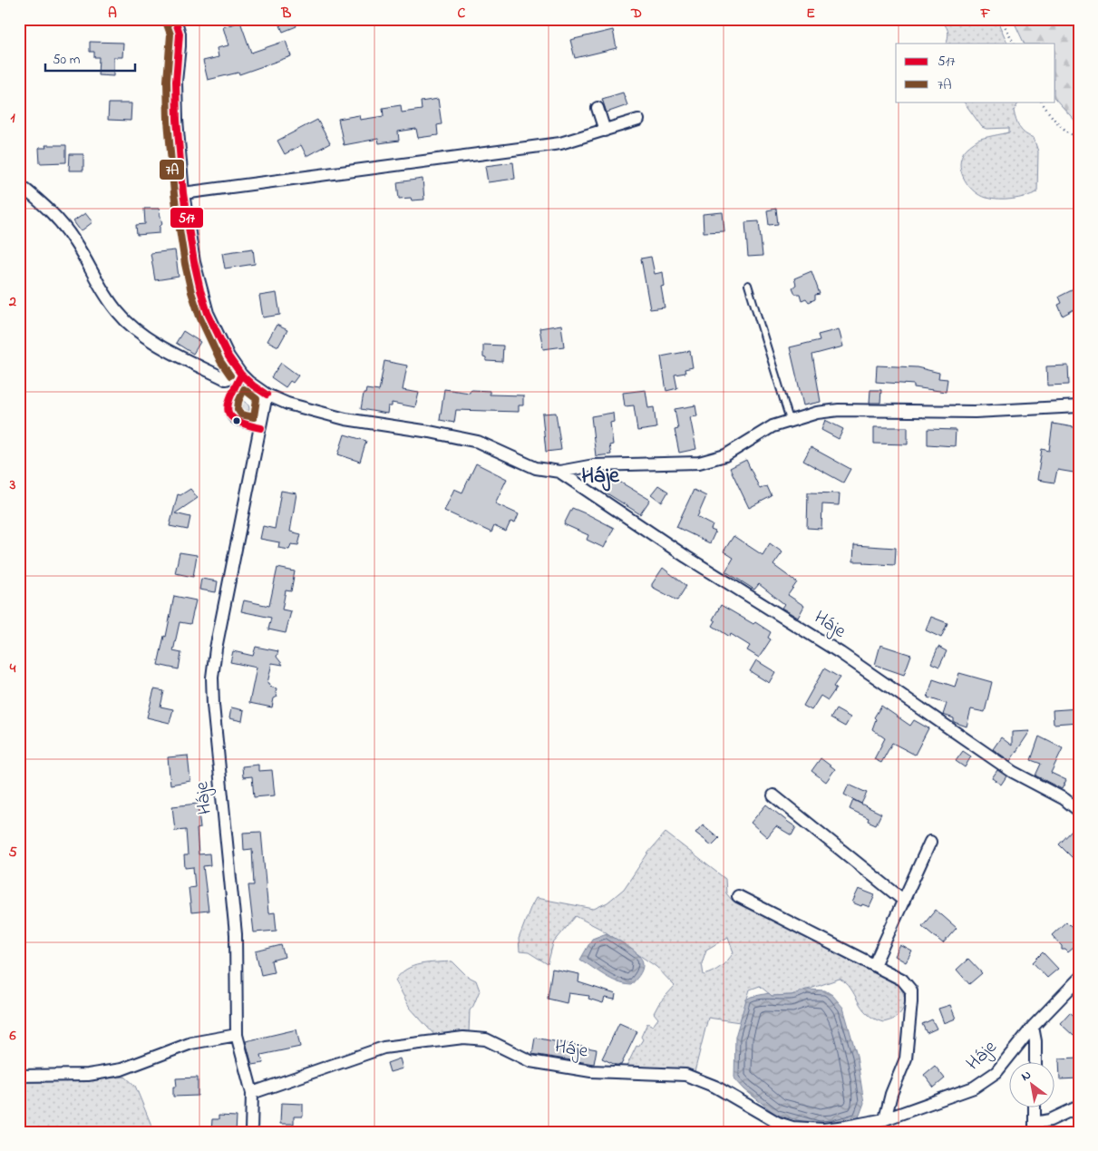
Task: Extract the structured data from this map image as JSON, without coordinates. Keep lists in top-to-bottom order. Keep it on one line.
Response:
{"streets":{"street":["Háje"]},"districts":["Háje"],"lines":["transit line 517","transit line 7A"],"legend":["517","7A"],"scale_bar":"50 m","north":"top left","grid":{"columns":["A","B","C","D","E","F"],"rows":["1","2","3","4","5","6"]}}
